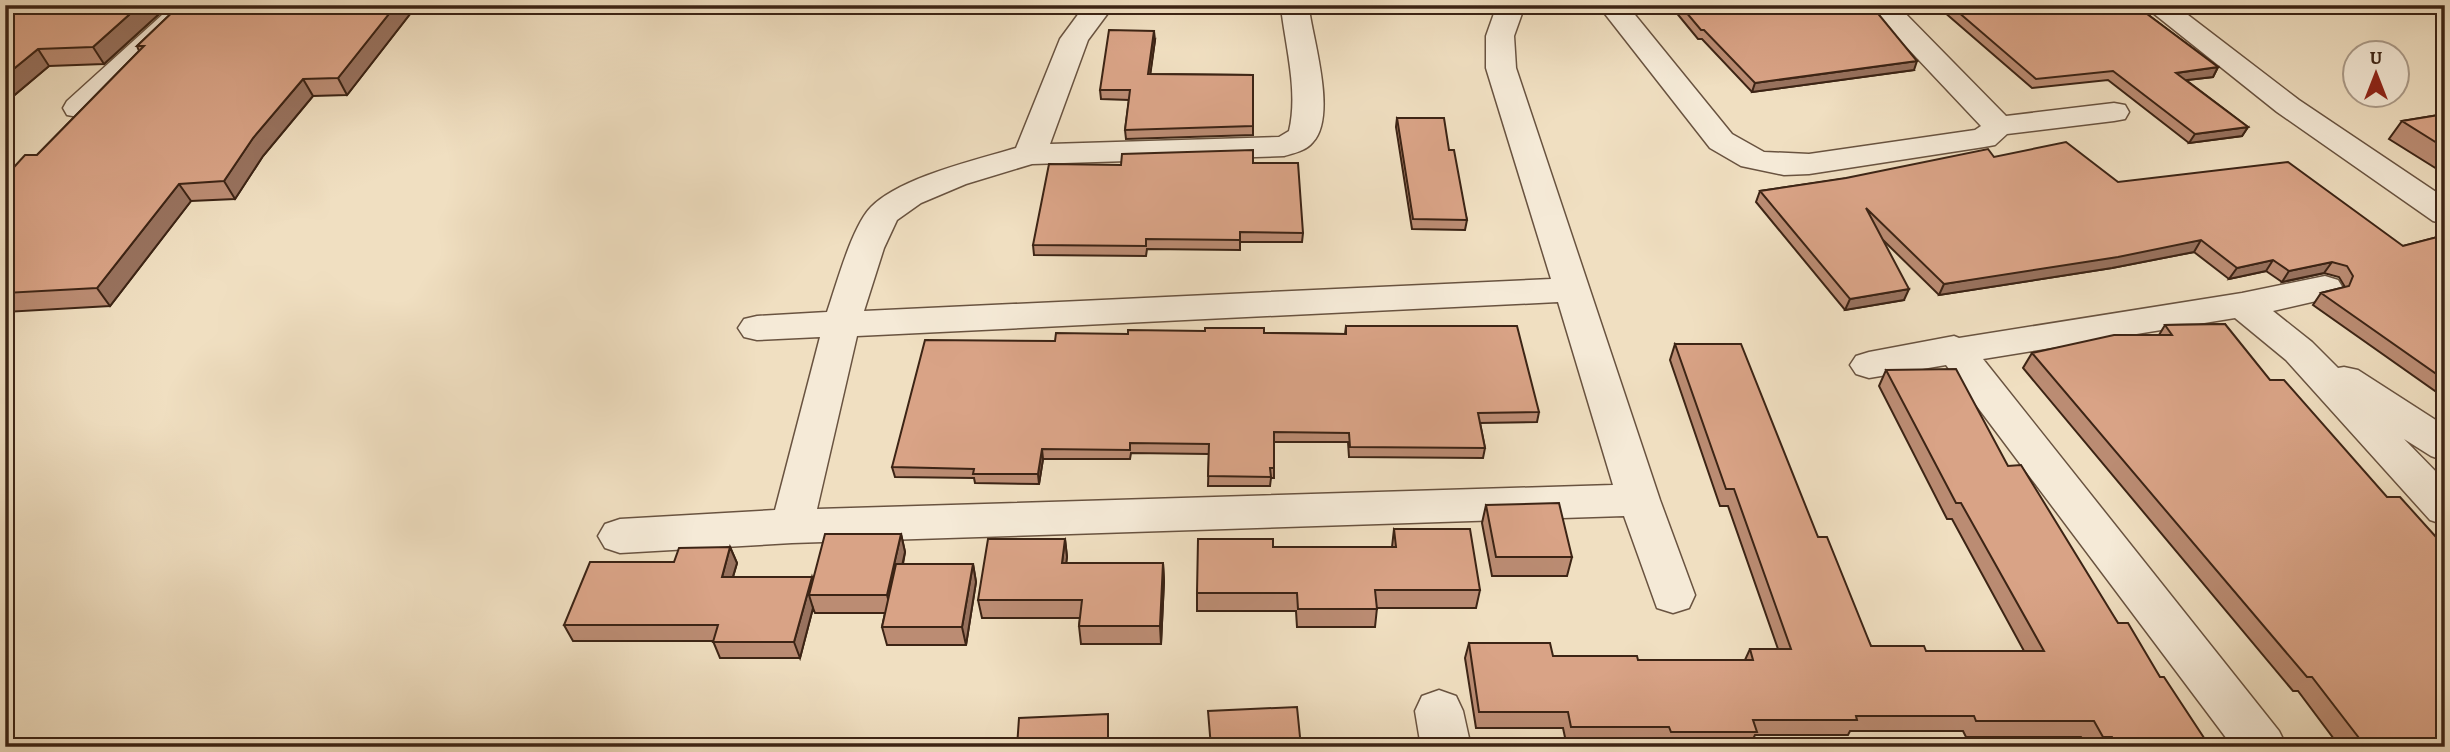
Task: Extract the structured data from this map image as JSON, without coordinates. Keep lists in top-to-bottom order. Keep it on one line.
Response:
{"north":"top"}
